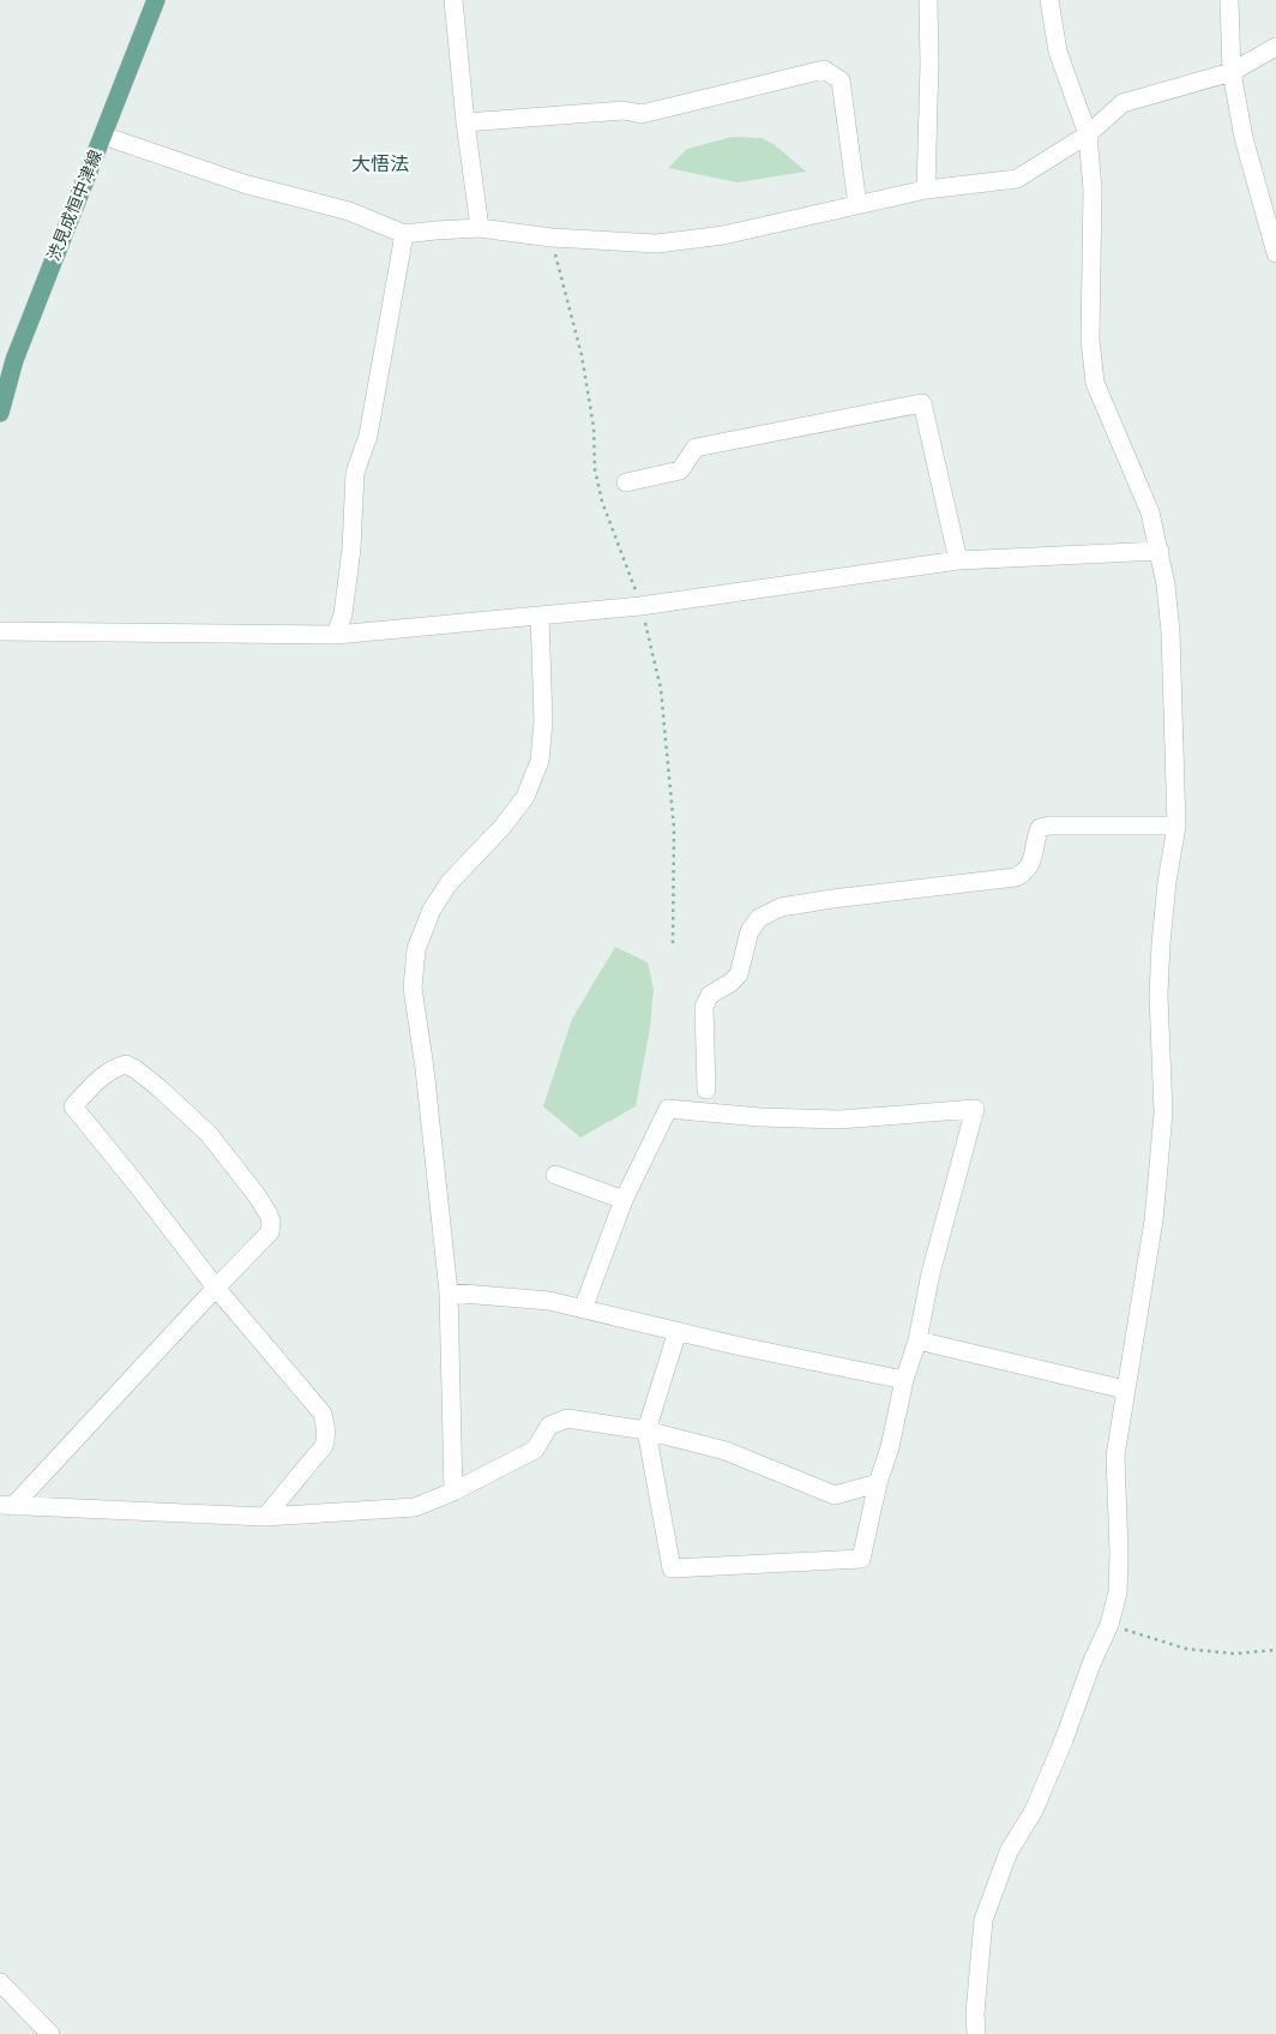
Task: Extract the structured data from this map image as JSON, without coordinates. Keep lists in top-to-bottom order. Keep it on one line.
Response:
{"streets":{"main road":["渋見成恒中津線"]},"districts":["大悟法"]}
